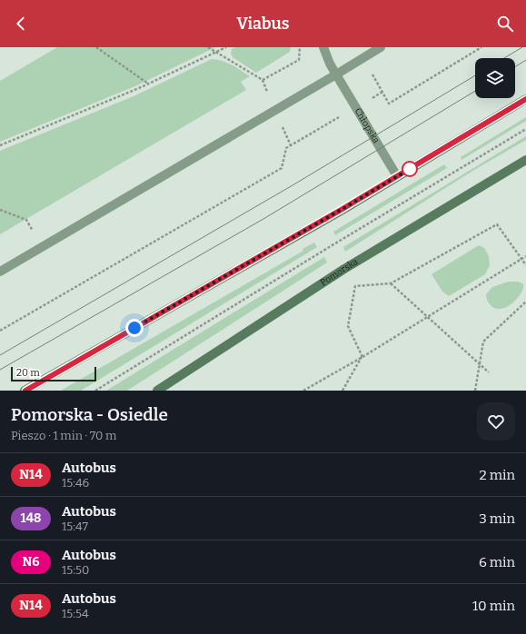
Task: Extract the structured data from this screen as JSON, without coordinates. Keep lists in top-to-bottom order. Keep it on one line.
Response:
{"streets":{"main road":["Pomorska"],"street":["Chłopska"]},"lines":["bus line N14"],"scale_bar":"20 m","page":{"header":"Viabus","scale":"20 m","heading":["Pomorska - Osiedle","Pieszo · 1 min · 70 m"],"list":[{"mark":"N14","name":"Autobus","note":"15:46","value":"2 min"},{"mark":"148","name":"Autobus","note":"15:47","value":"3 min"},{"mark":"N6","name":"Autobus","note":"15:50","value":"6 min"},{"mark":"N14","name":"Autobus","note":"15:54","value":"10 min"}]}}
